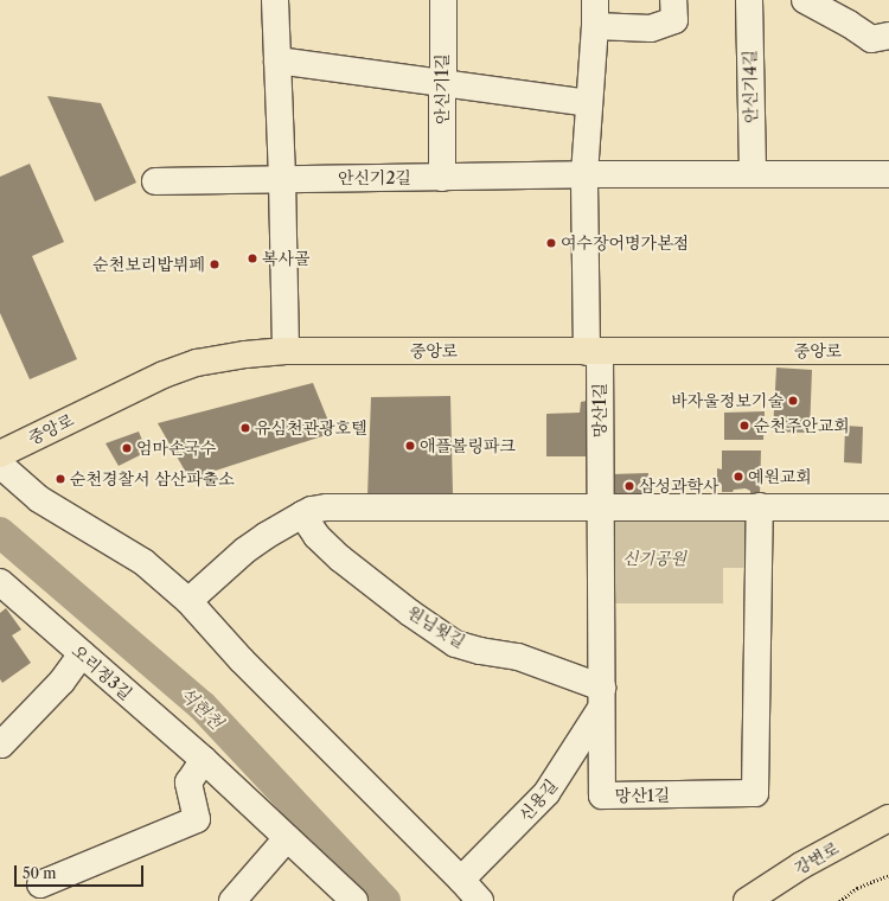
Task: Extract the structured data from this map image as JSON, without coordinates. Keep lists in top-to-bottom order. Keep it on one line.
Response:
{"streets":{"main road":["중앙로","강변로"],"street":["안신기4길","안신기1길","안신기2길","망산1길","원님윗길","오리정3길","신용길"]},"crossings":[["안신기1길","안신기2길"],["중앙로","망산1길"],["망산1길","원님윗길"],["망산1길","신용길"],["원님윗길","신용길"]],"water":["석현천"],"parks":["신기공원"],"places":["여수장어명가본점","복사골","순천보리밥뷔페","바자울정보기술","순천주안교회","유심천관광호텔","애플볼링파크","엄마손국수","예원교회","순천경찰서 삼산파출소","삼성과학사"],"scale_bar":"50 m"}
